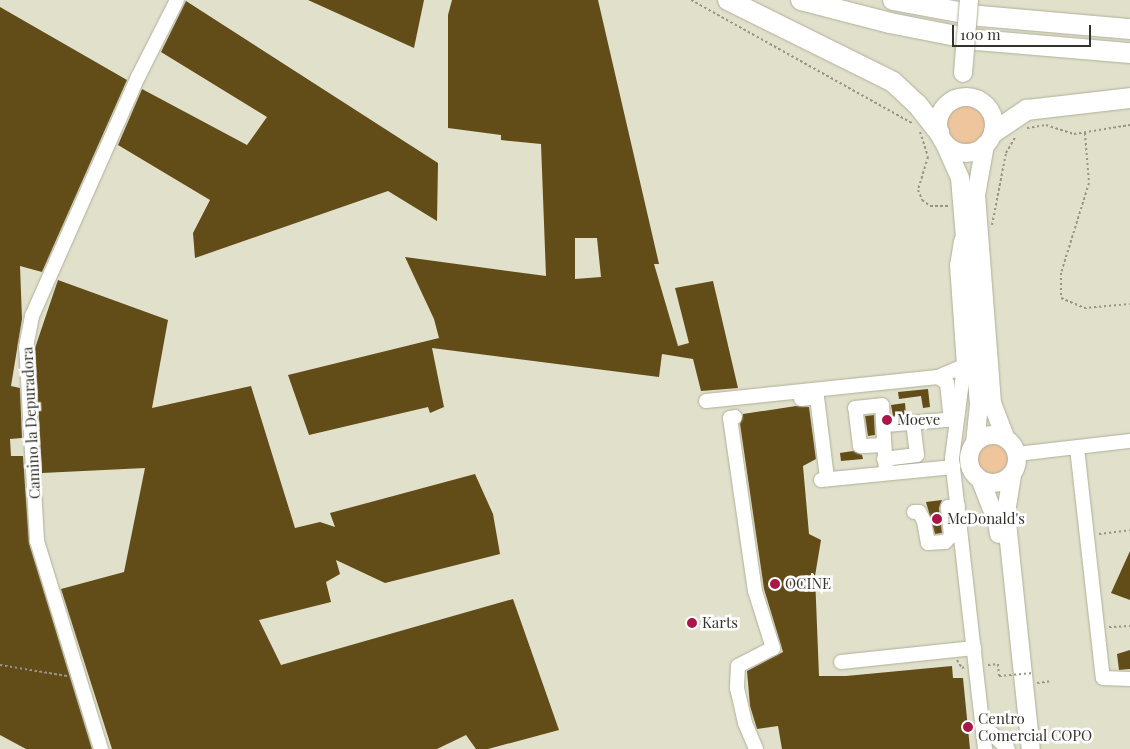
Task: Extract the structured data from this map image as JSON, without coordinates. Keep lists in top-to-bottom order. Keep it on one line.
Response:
{"streets":{"street":["Camino la Depuradora"]},"places":["Moeve","McDonald's","OCINE","Karts","Centro Comercial COPO"],"scale_bar":"100 m"}
